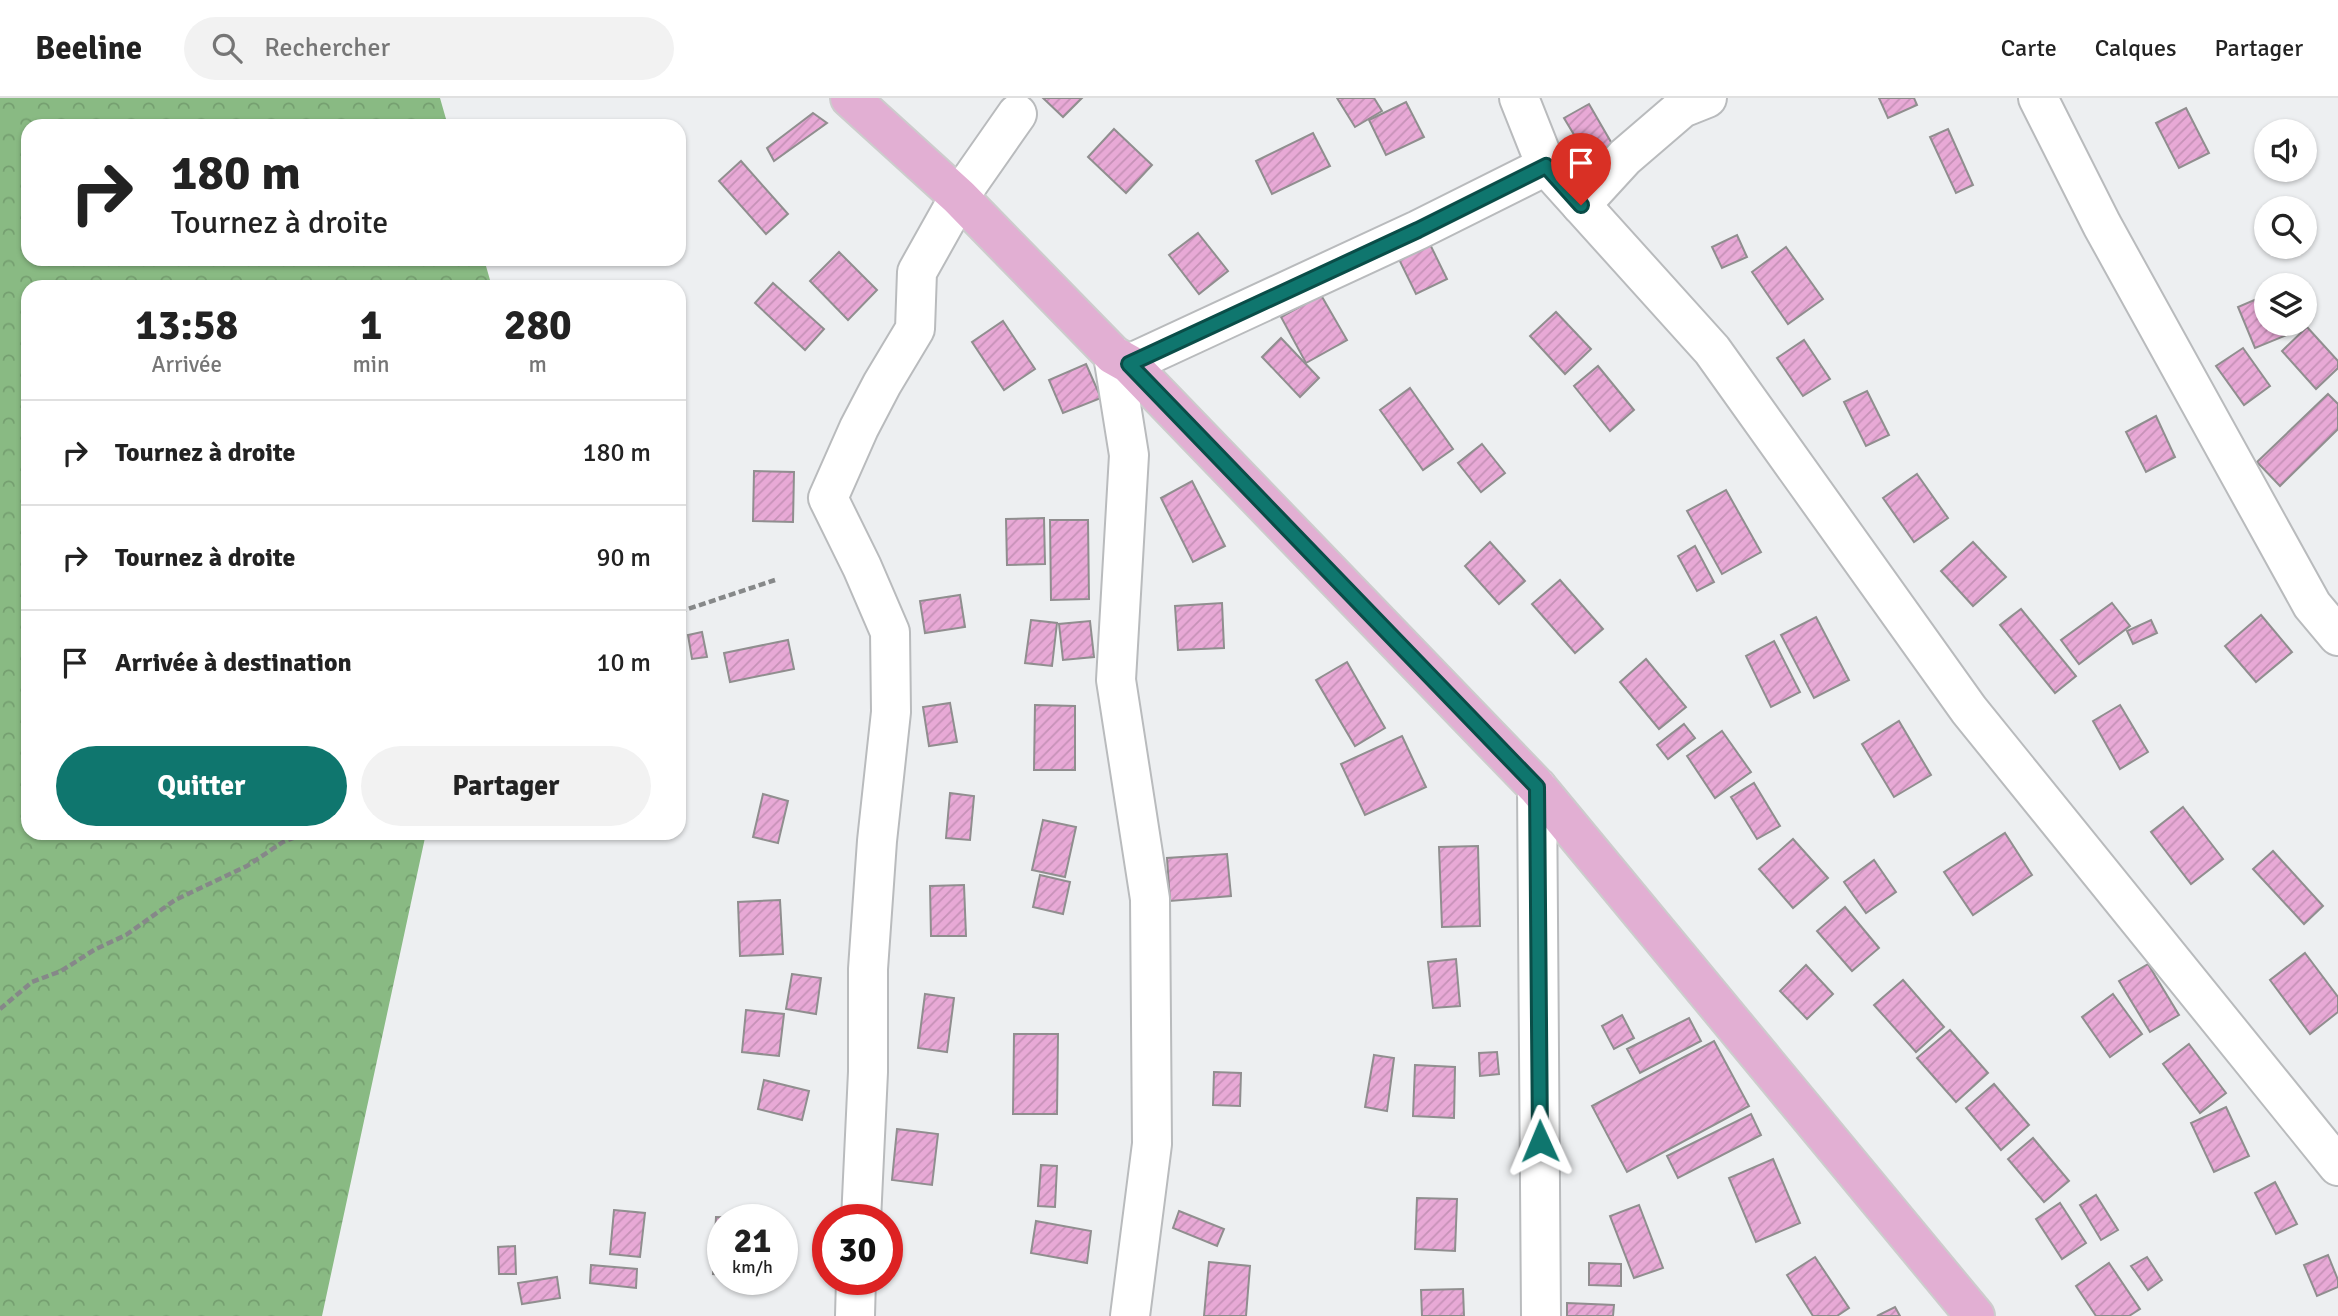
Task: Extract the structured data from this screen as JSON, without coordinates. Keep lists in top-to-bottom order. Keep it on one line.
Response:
{"page":{"header":"Beeline","search":"Rechercher","nav":["Carte","Calques","Partager"],"turn":["180 m","Tournez à droite"],"eta":["13:58","Arrivée","1","min","280","m"],"list":[{"name":"Tournez à droite","value":"180 m"},{"name":"Tournez à droite","value":"90 m"},{"name":"Arrivée à destination","value":"10 m"}],"buttons":["Quitter","Partager"],"speed":"21 km/h","limit":"30"}}
